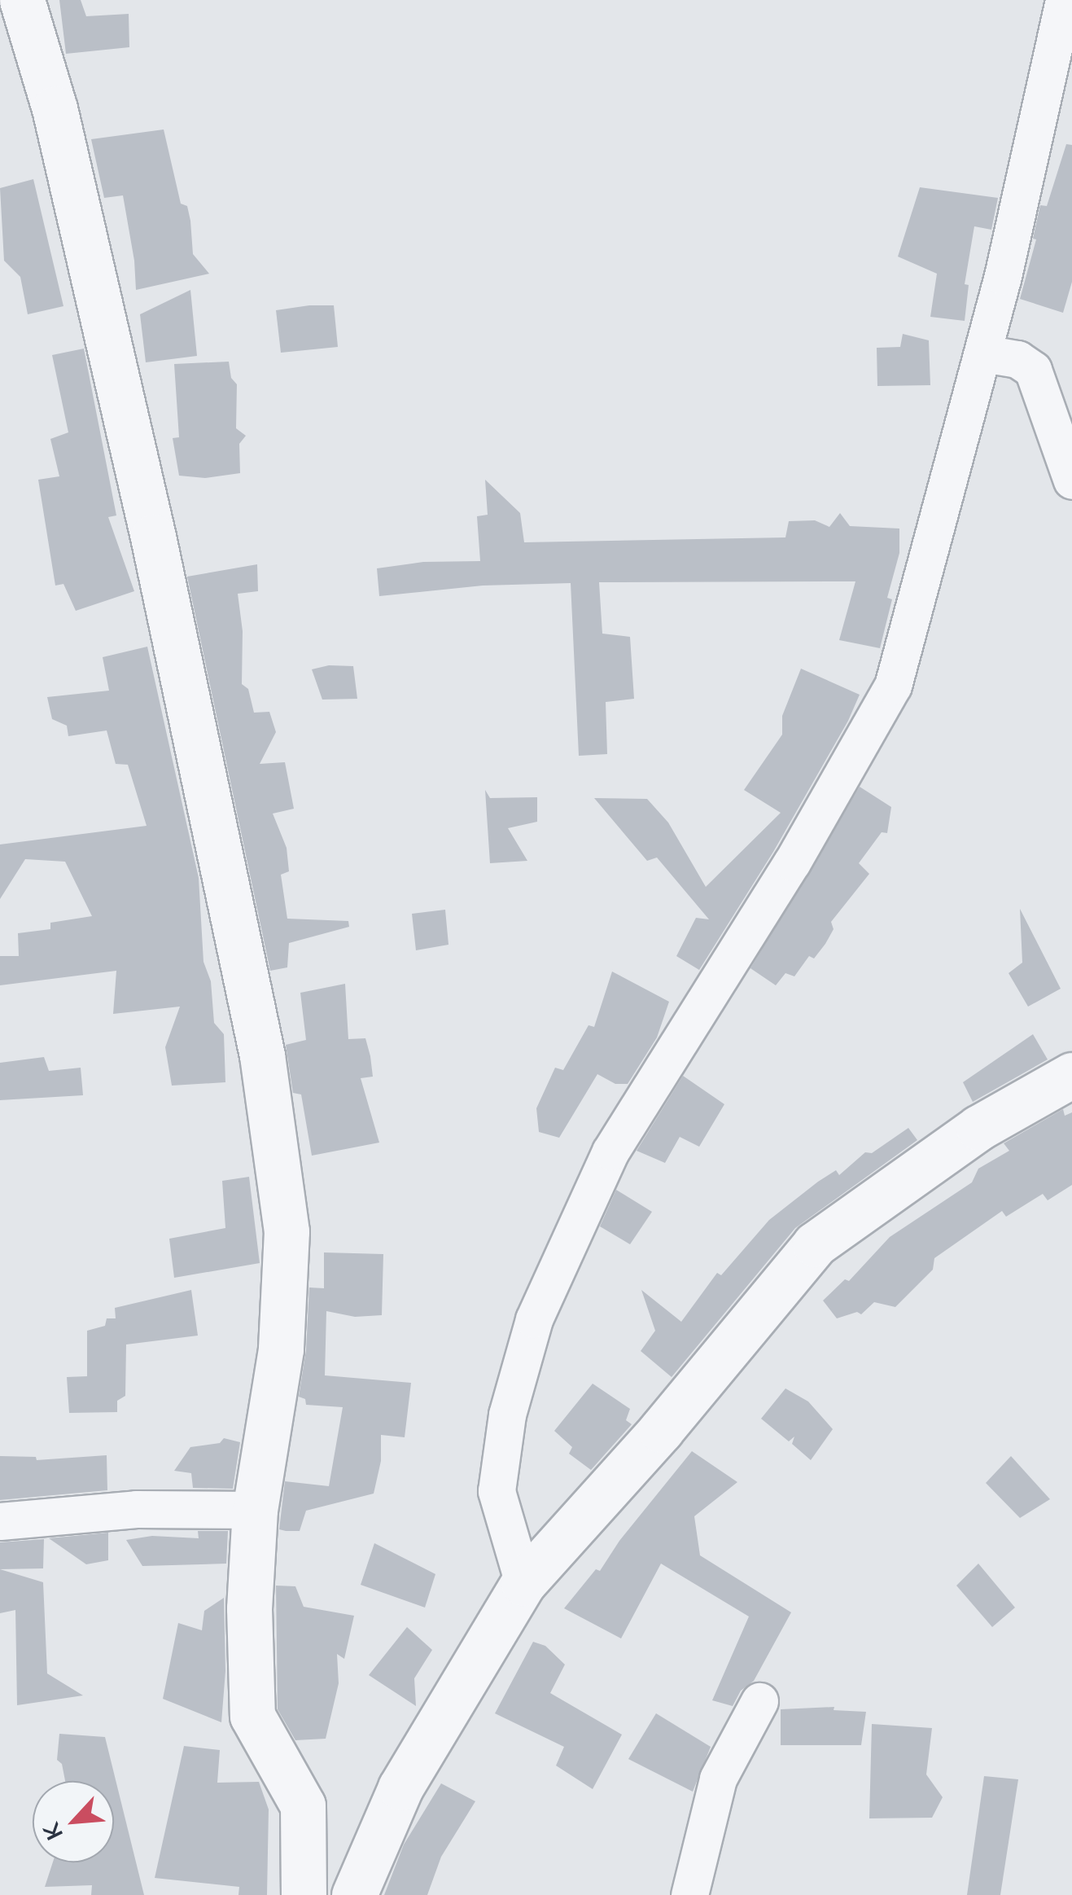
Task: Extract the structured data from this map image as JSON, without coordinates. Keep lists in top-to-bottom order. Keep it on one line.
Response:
{"north":"bottom left"}
